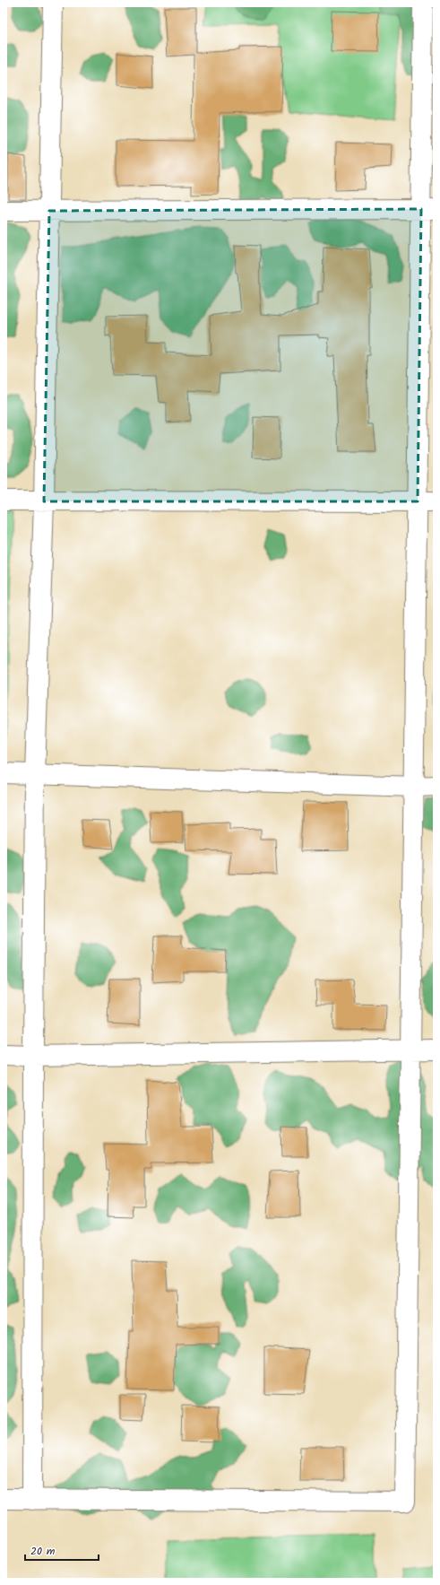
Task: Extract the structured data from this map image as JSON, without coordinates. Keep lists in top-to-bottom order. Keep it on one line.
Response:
{"scale_bar":"20 m"}
